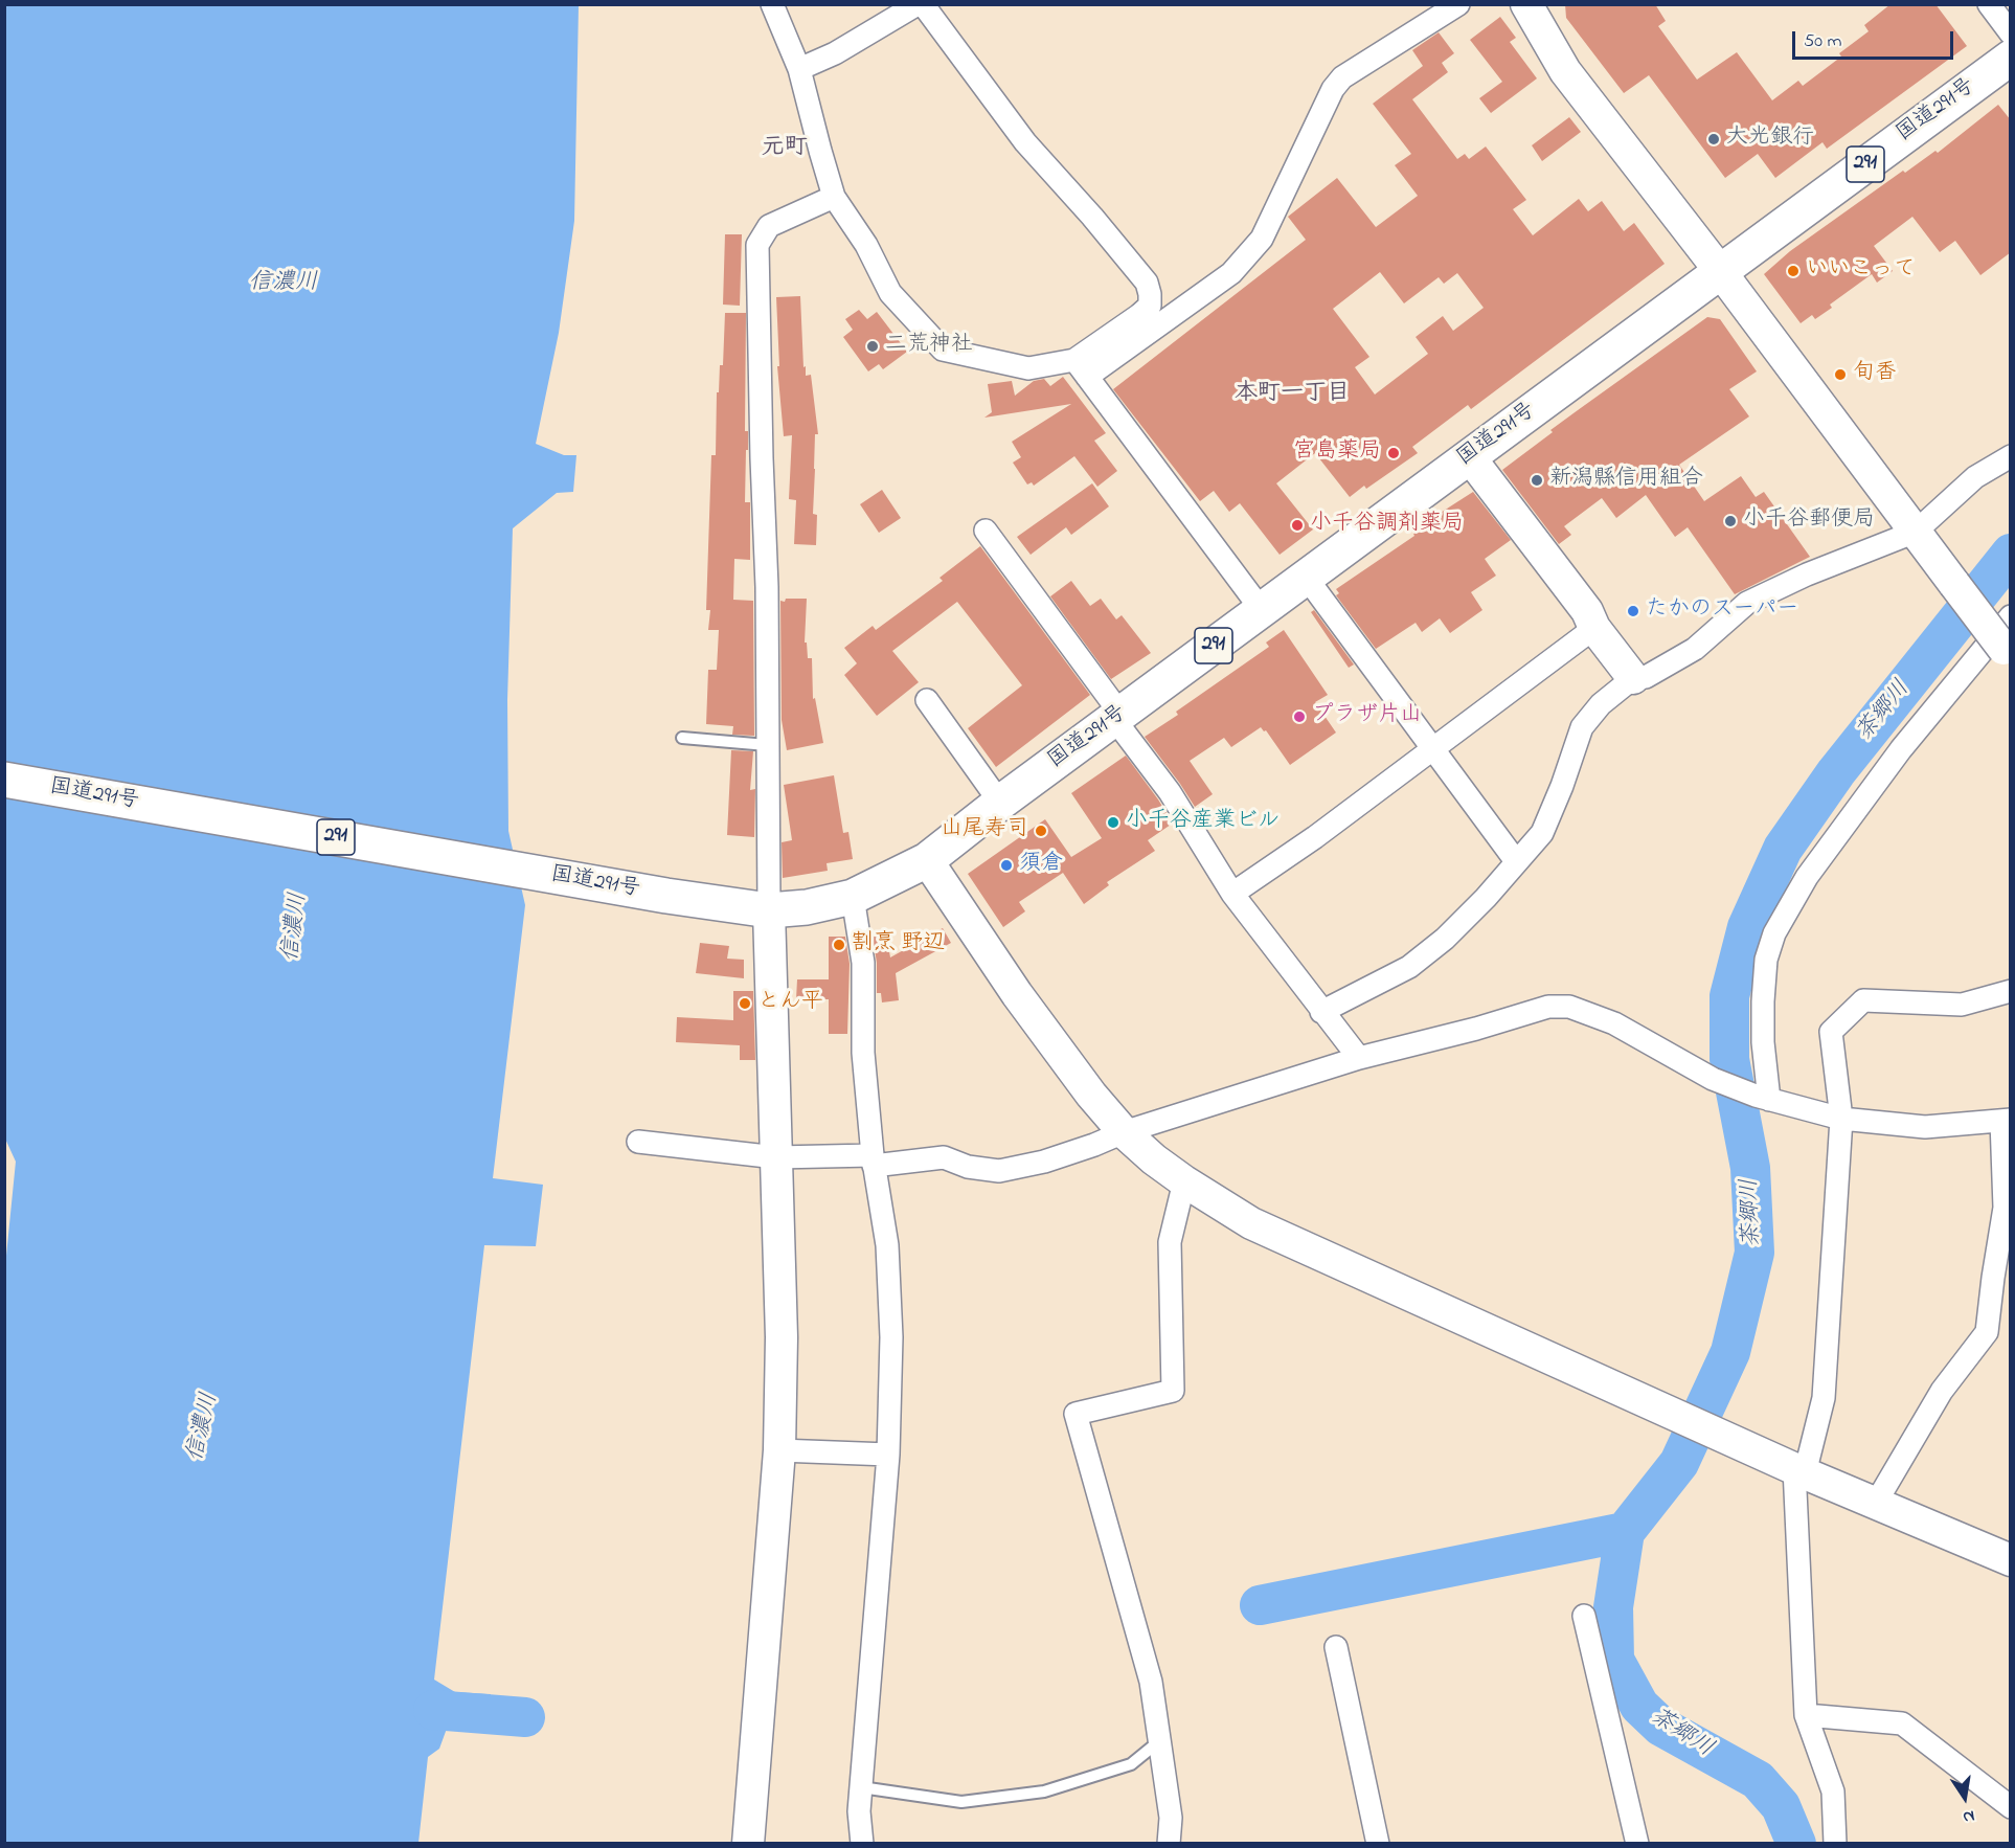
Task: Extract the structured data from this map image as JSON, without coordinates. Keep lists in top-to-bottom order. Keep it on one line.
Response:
{"streets":{"highway":["国道291号","291"]},"districts":["元町","本町一丁目"],"water":["信濃川","茶郷川"],"places":["大光銀行","いいこって","二荒神社","旬香","宮島薬局","新潟縣信用組合","小千谷郵便局","小千谷調剤薬局","たかのスーパー","プラザ片山","小千谷産業ビル","山尾寿司","須倉","割烹 野辺","とん平"],"scale_bar":"50 m","north":"bottom"}
